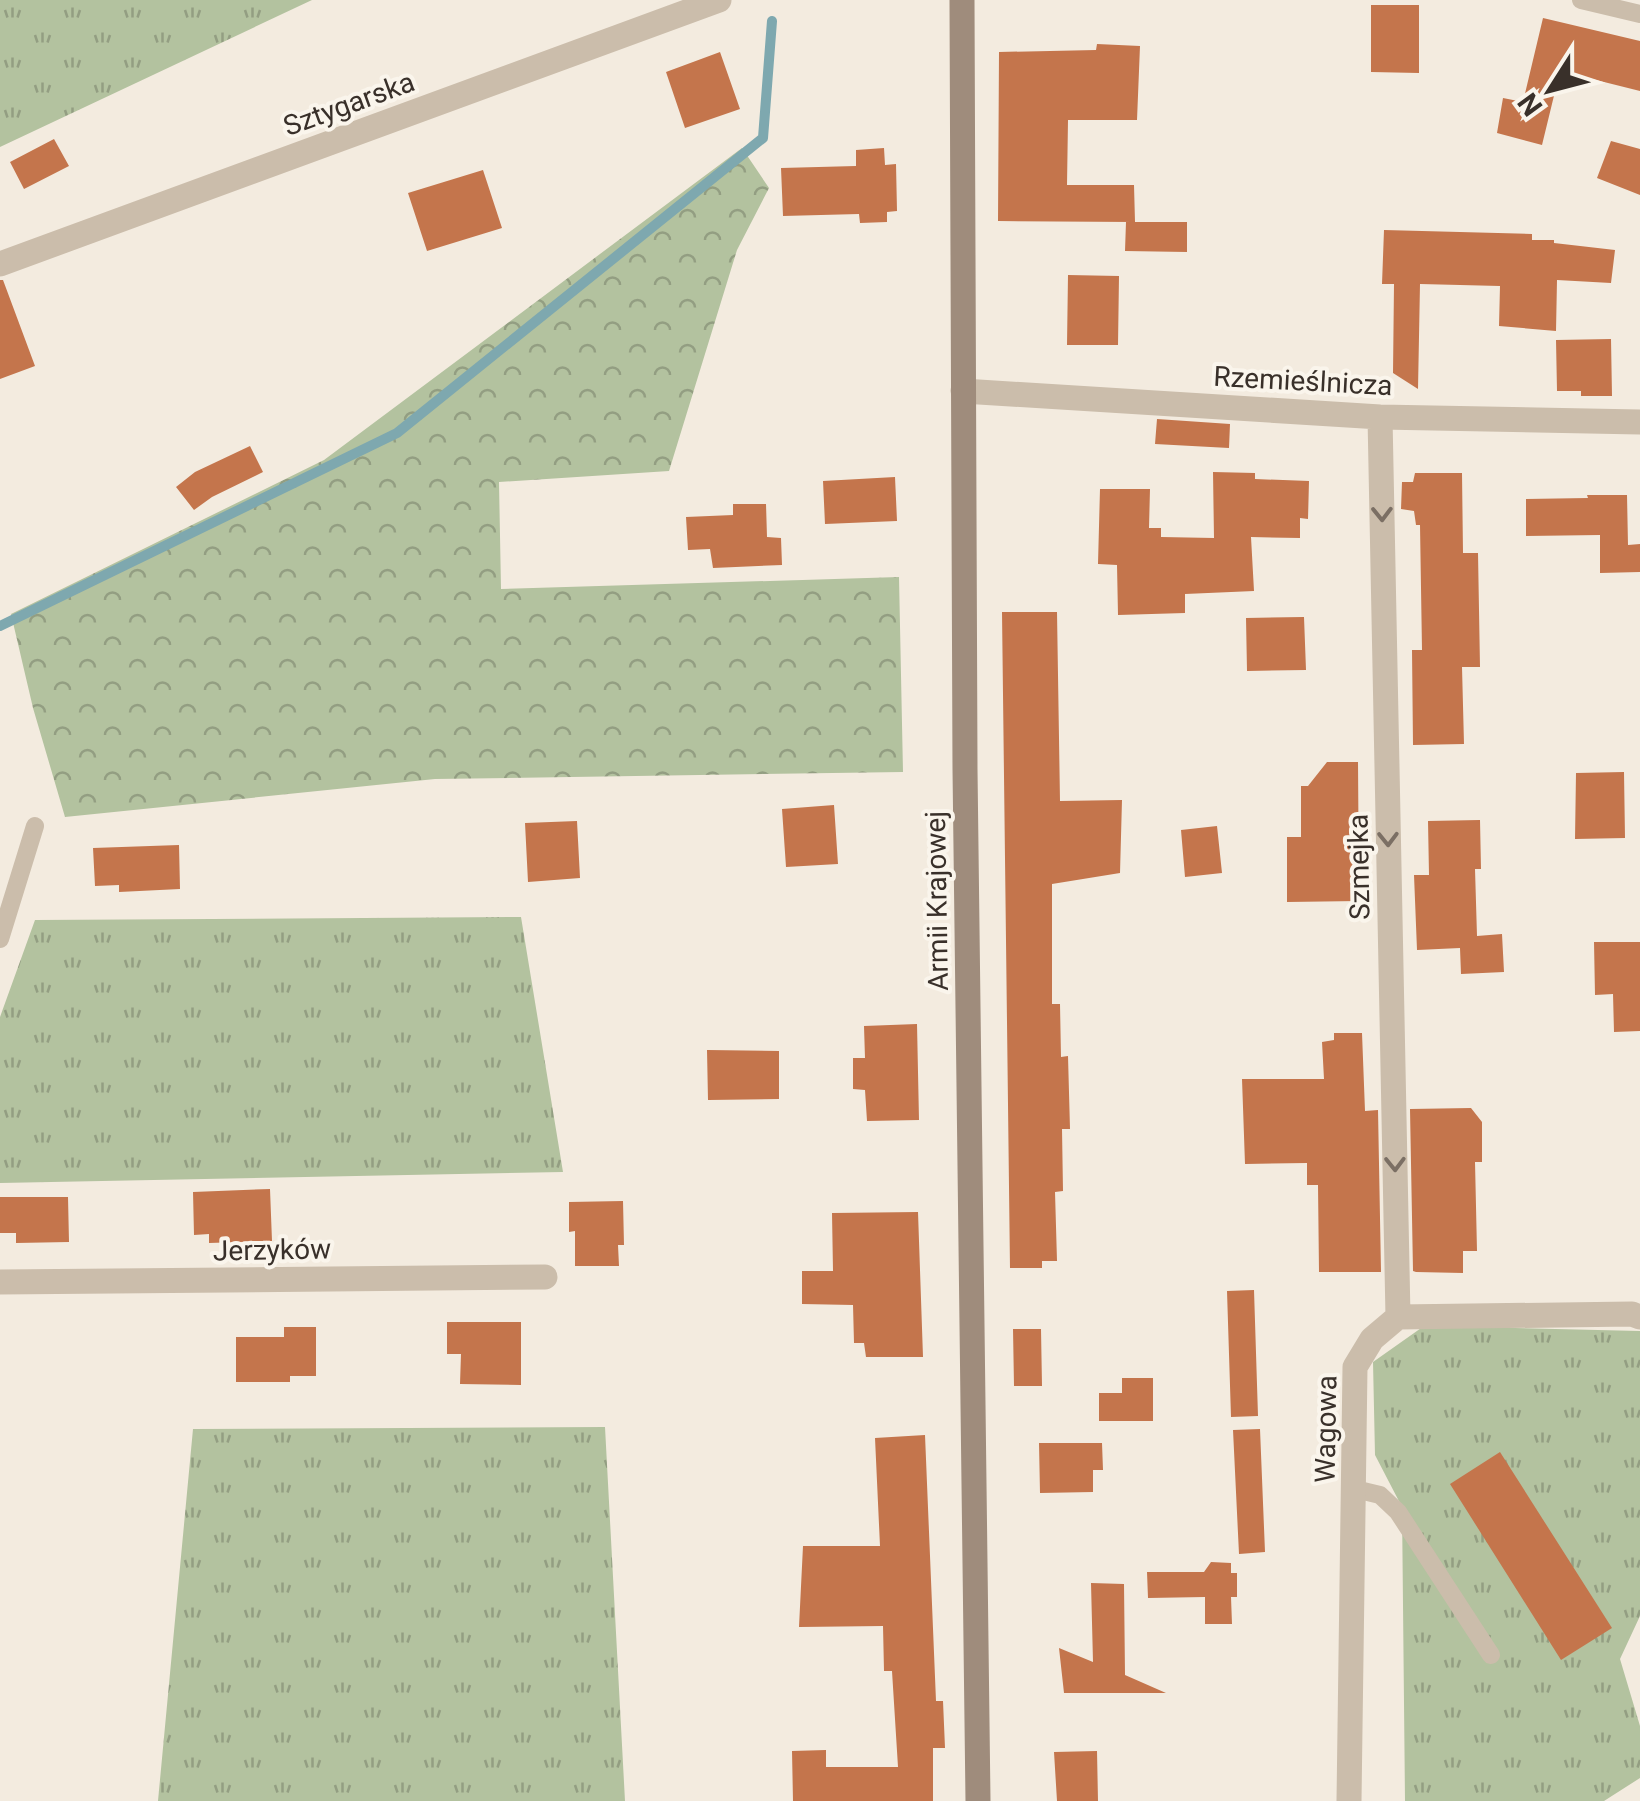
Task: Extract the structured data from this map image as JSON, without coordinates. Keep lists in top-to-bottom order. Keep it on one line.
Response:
{"streets":{"street":["Sztygarska","Rzemieślnicza","Szmejka","Armii Krajowej","Jerzyków","Wagowa"]},"crossings":[["Rzemieślnicza","Szmejka"],["Rzemieślnicza","Armii Krajowej"],["Szmejka","Wagowa"]],"one_way":["Szmejka"],"north":"bottom left"}
